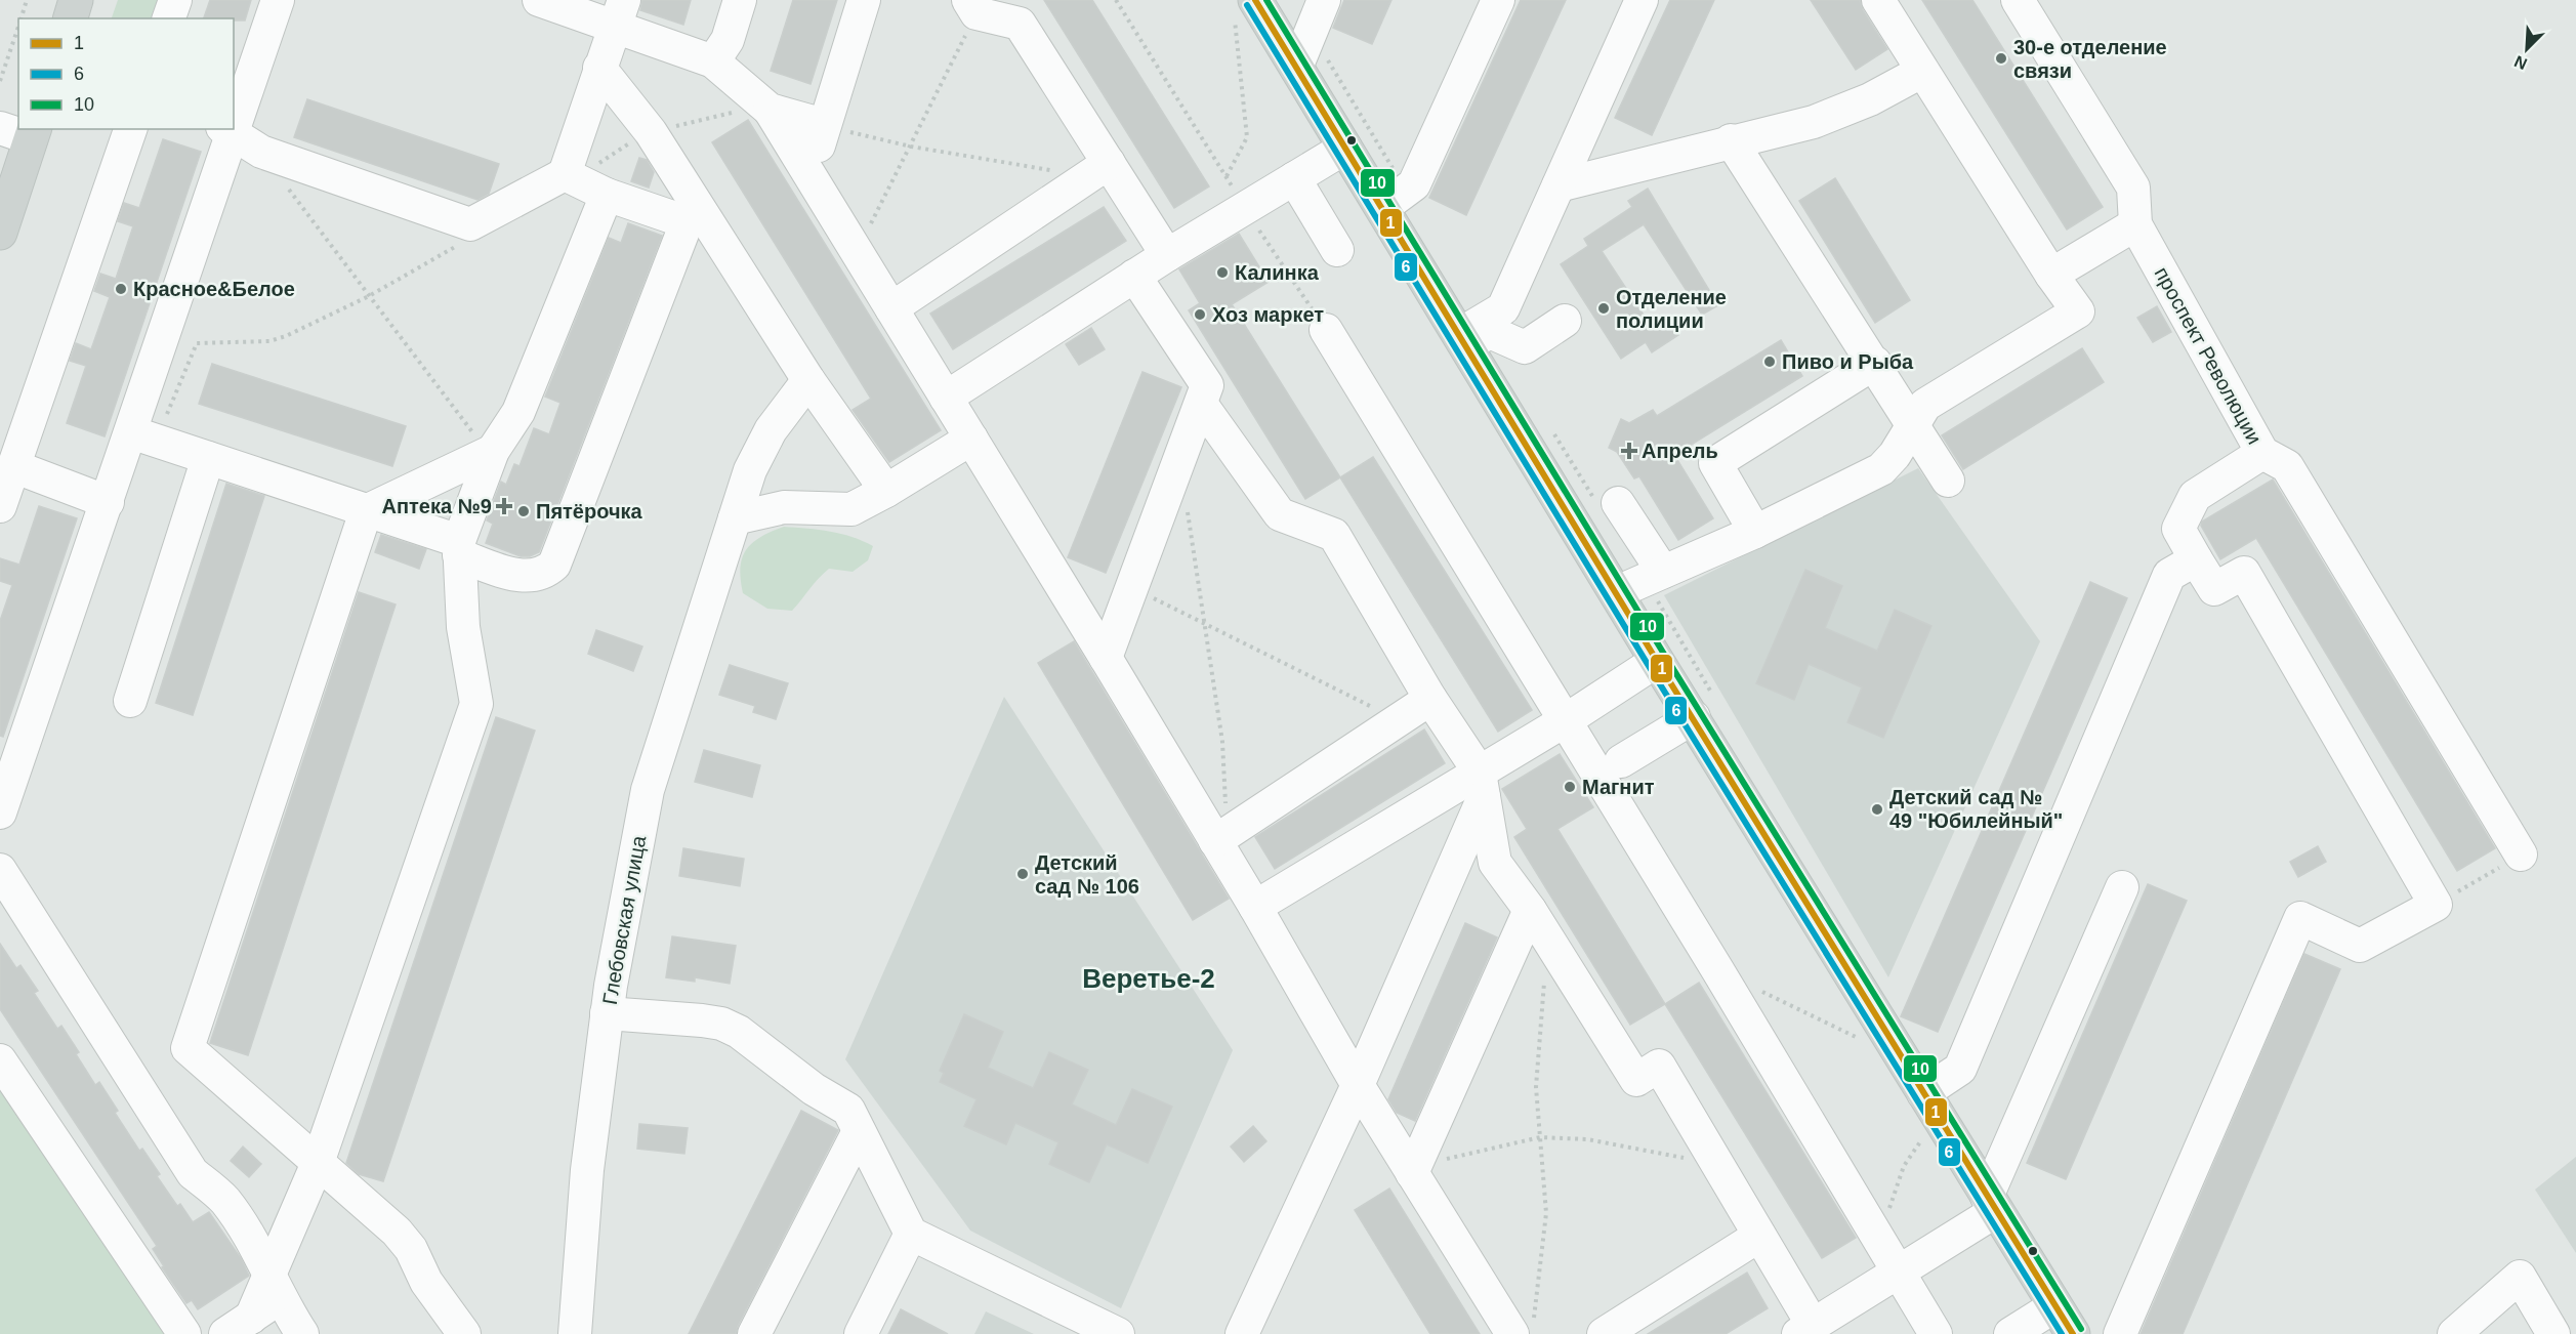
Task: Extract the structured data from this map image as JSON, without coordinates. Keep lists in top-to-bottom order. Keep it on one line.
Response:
{"streets":{"street":["проспект Революции","Глебовская улица"]},"districts":["Веретье-2"],"places":{"other":["30-е отделение связи","Калинка","Красное&Белое","Отделение полиции","Хоз маркет","Пиво и Рыба","Пятёрочка","Магнит","Детский сад № 49 \"Юбилейный\"","Детский сад № 106"],"health":["Апрель","Аптека №9"]},"lines":["transit line 1","transit line 10","transit line 6"],"legend":["1","6","10"],"north":"bottom left"}
